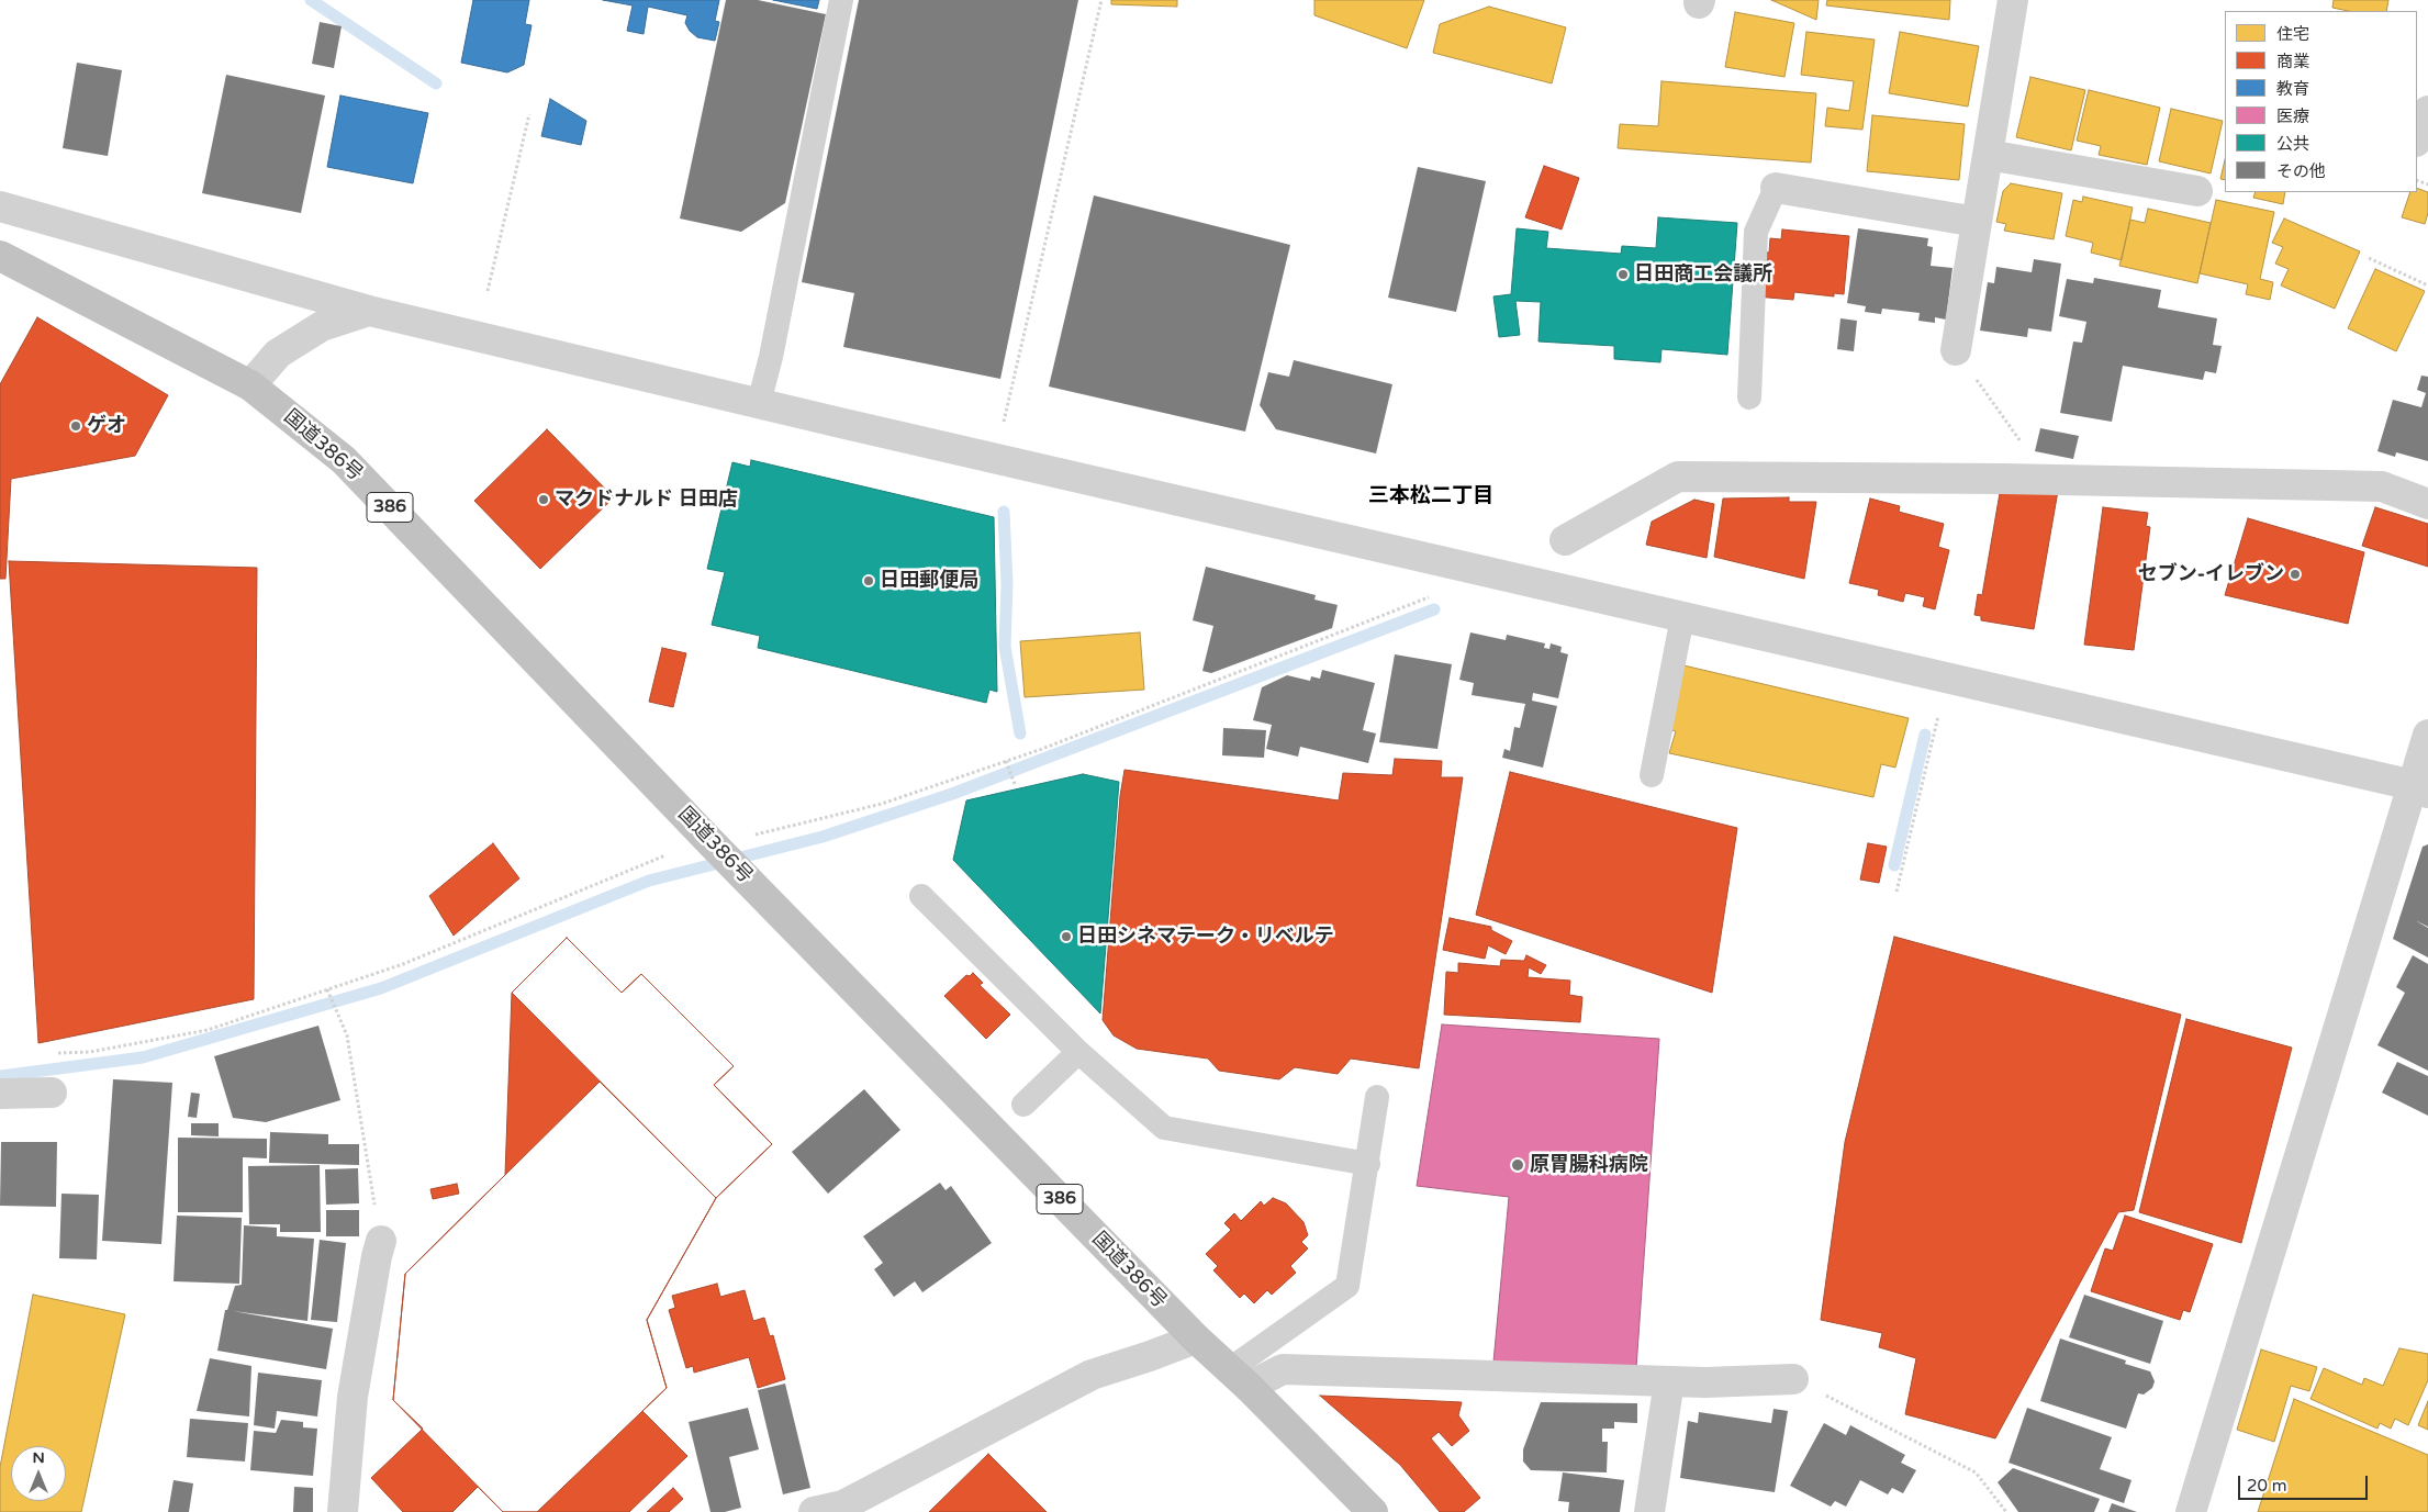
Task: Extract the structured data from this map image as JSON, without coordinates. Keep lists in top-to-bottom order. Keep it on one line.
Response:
{"streets":{"highway":["国道386号","386"]},"districts":["三本松二丁目"],"places":["日田商工会議所","ゲオ","マクドナルド 日田店","セブン-イレブン","日田郵便局","日田シネマテーク・リベルテ","原胃腸科病院"],"legend":["住宅","商業","教育","医療","公共","その他"],"scale_bar":"20 m","north":"top"}
